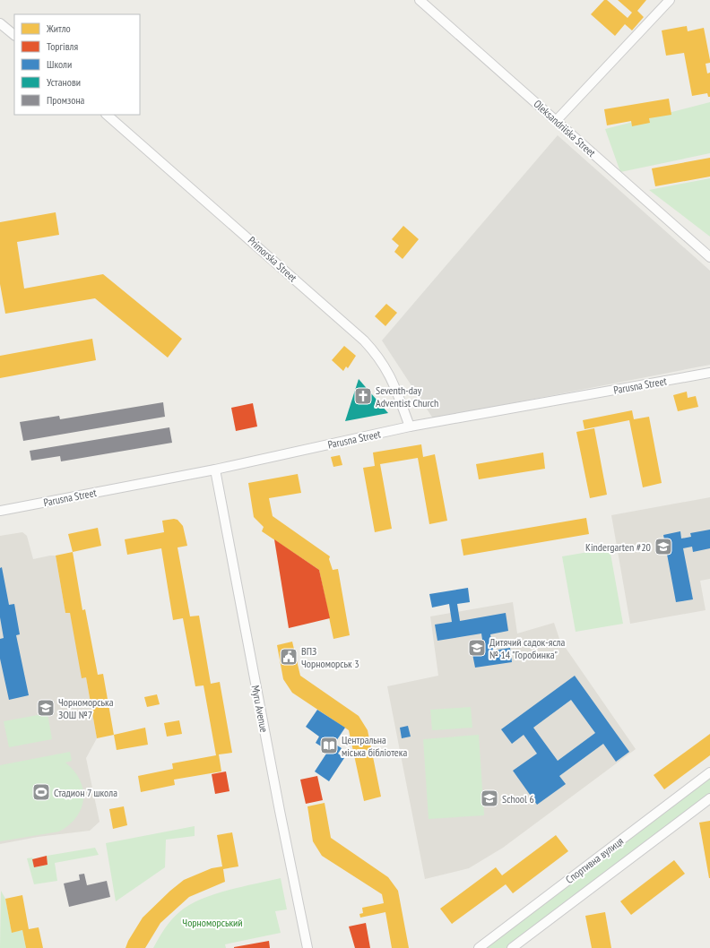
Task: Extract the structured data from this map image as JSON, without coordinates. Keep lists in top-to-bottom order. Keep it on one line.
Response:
{"streets":{"street":["Oleksandriiska Street","Primorska Street","Parusna Street","Myru Avenue","Спортивна вулиця"]},"crossings":[["Primorska Street","Parusna Street"],["Parusna Street","Myru Avenue"]],"parks":["Чорноморський"],"places":{"church":["Seventh-day Adventist Church"],"school or university":["Kindergarten #20","Дитячий садок-ясла № 14 \"Горобинка\"","Чорноморська ЗОШ №7","School 6"],"public building":["ВПЗ Чорноморськ 3"],"library":["Центральна міська бібліотека"],"sports":["Стадион 7 школа"]},"legend":["Житло","Торгівля","Школи","Установи","Промзона"]}
